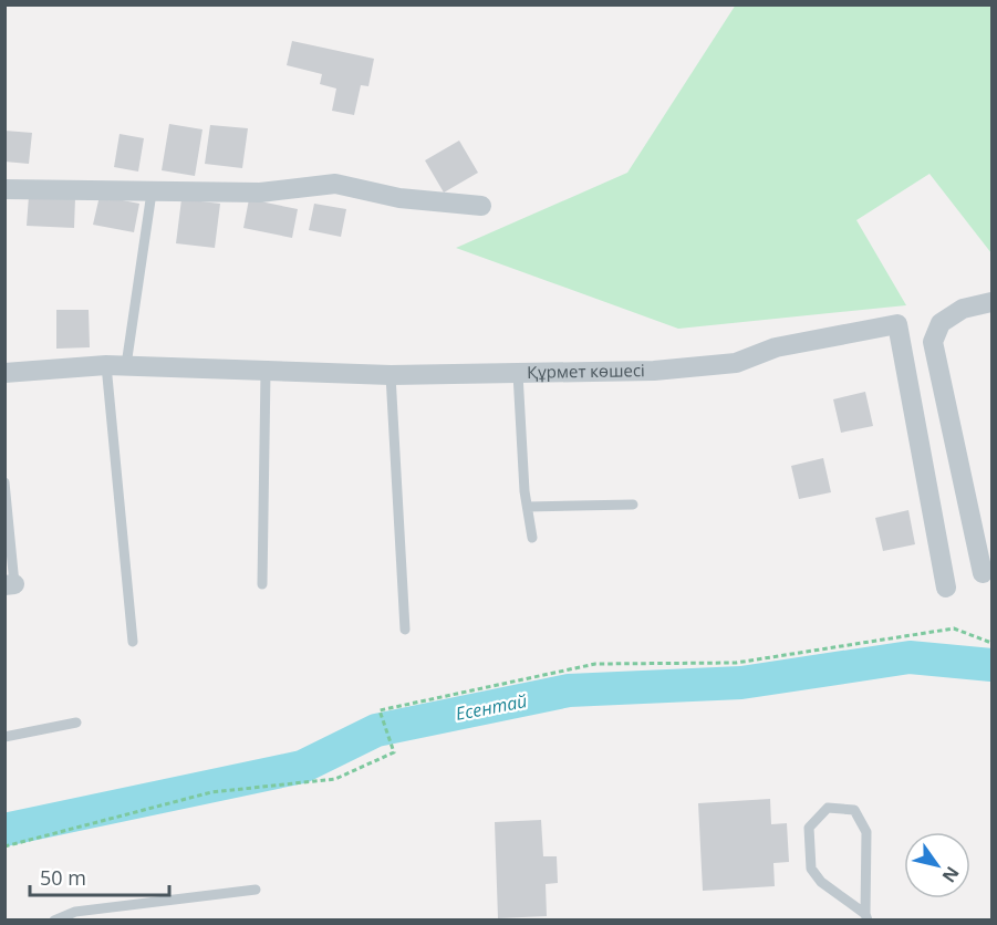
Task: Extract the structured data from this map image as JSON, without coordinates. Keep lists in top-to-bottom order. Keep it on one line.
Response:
{"streets":{"street":["Құрмет көшесі"]},"water":["Есентай"],"scale_bar":"50 m","north":"bottom right"}
